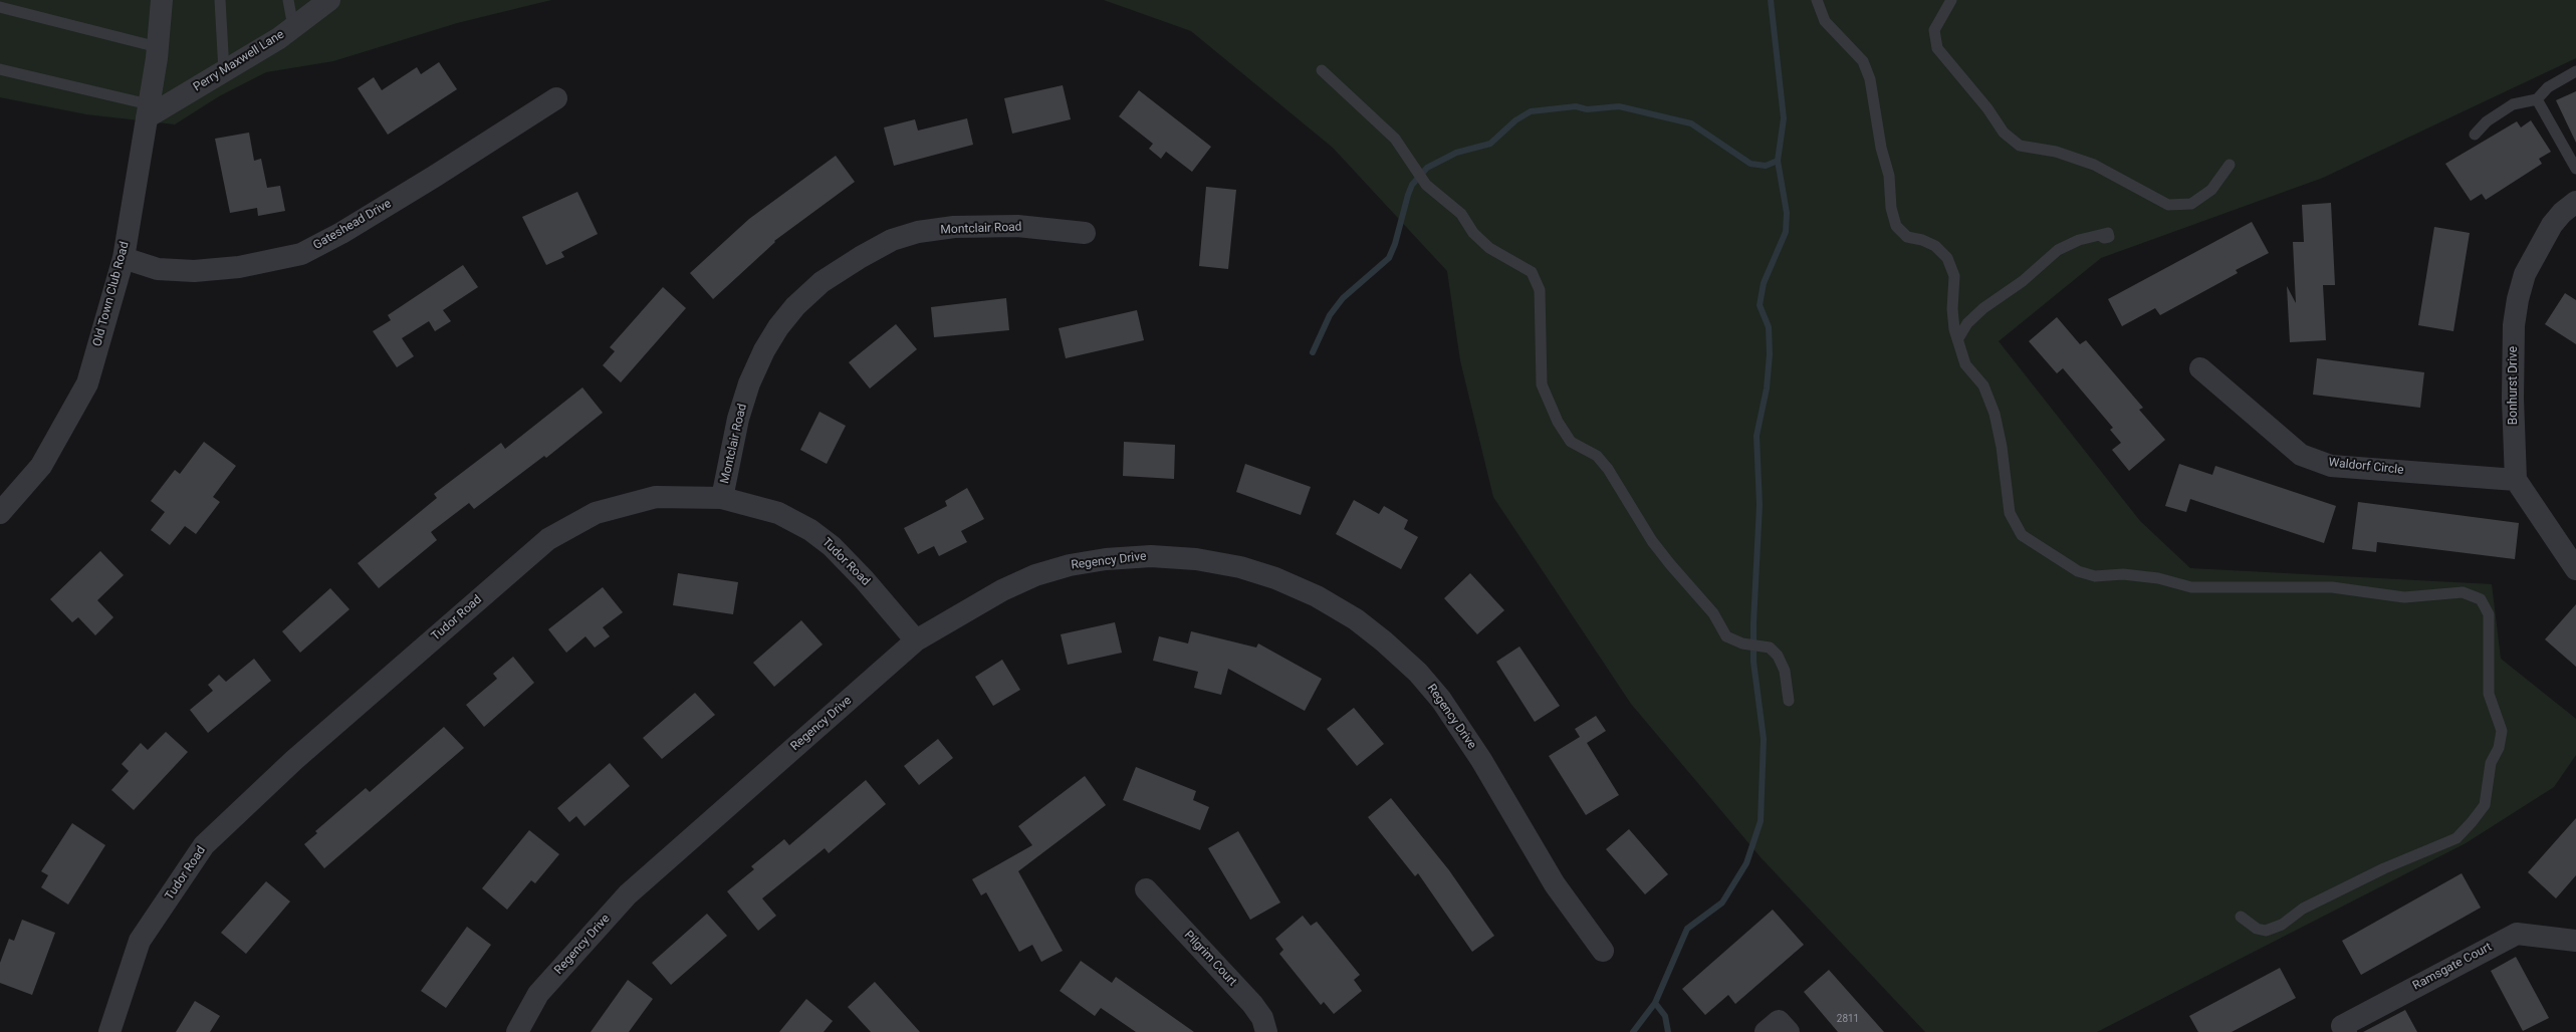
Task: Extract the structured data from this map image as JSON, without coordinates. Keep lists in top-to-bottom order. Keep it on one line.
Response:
{"streets":{"street":["Perry Maxwell Lane","Gateshead Drive","Montclair Road","Old Town Club Road","Bonhurst Drive","Waldorf Circle","Regency Drive","Tudor Road","Pilgrim Court","Ramsgate Court"]},"crossings":[["Perry Maxwell Lane","Old Town Club Road"],["Gateshead Drive","Old Town Club Road"],["Montclair Road","Tudor Road"],["Bonhurst Drive","Waldorf Circle"],["Regency Drive","Tudor Road"]],"house_numbers":["2811"]}
